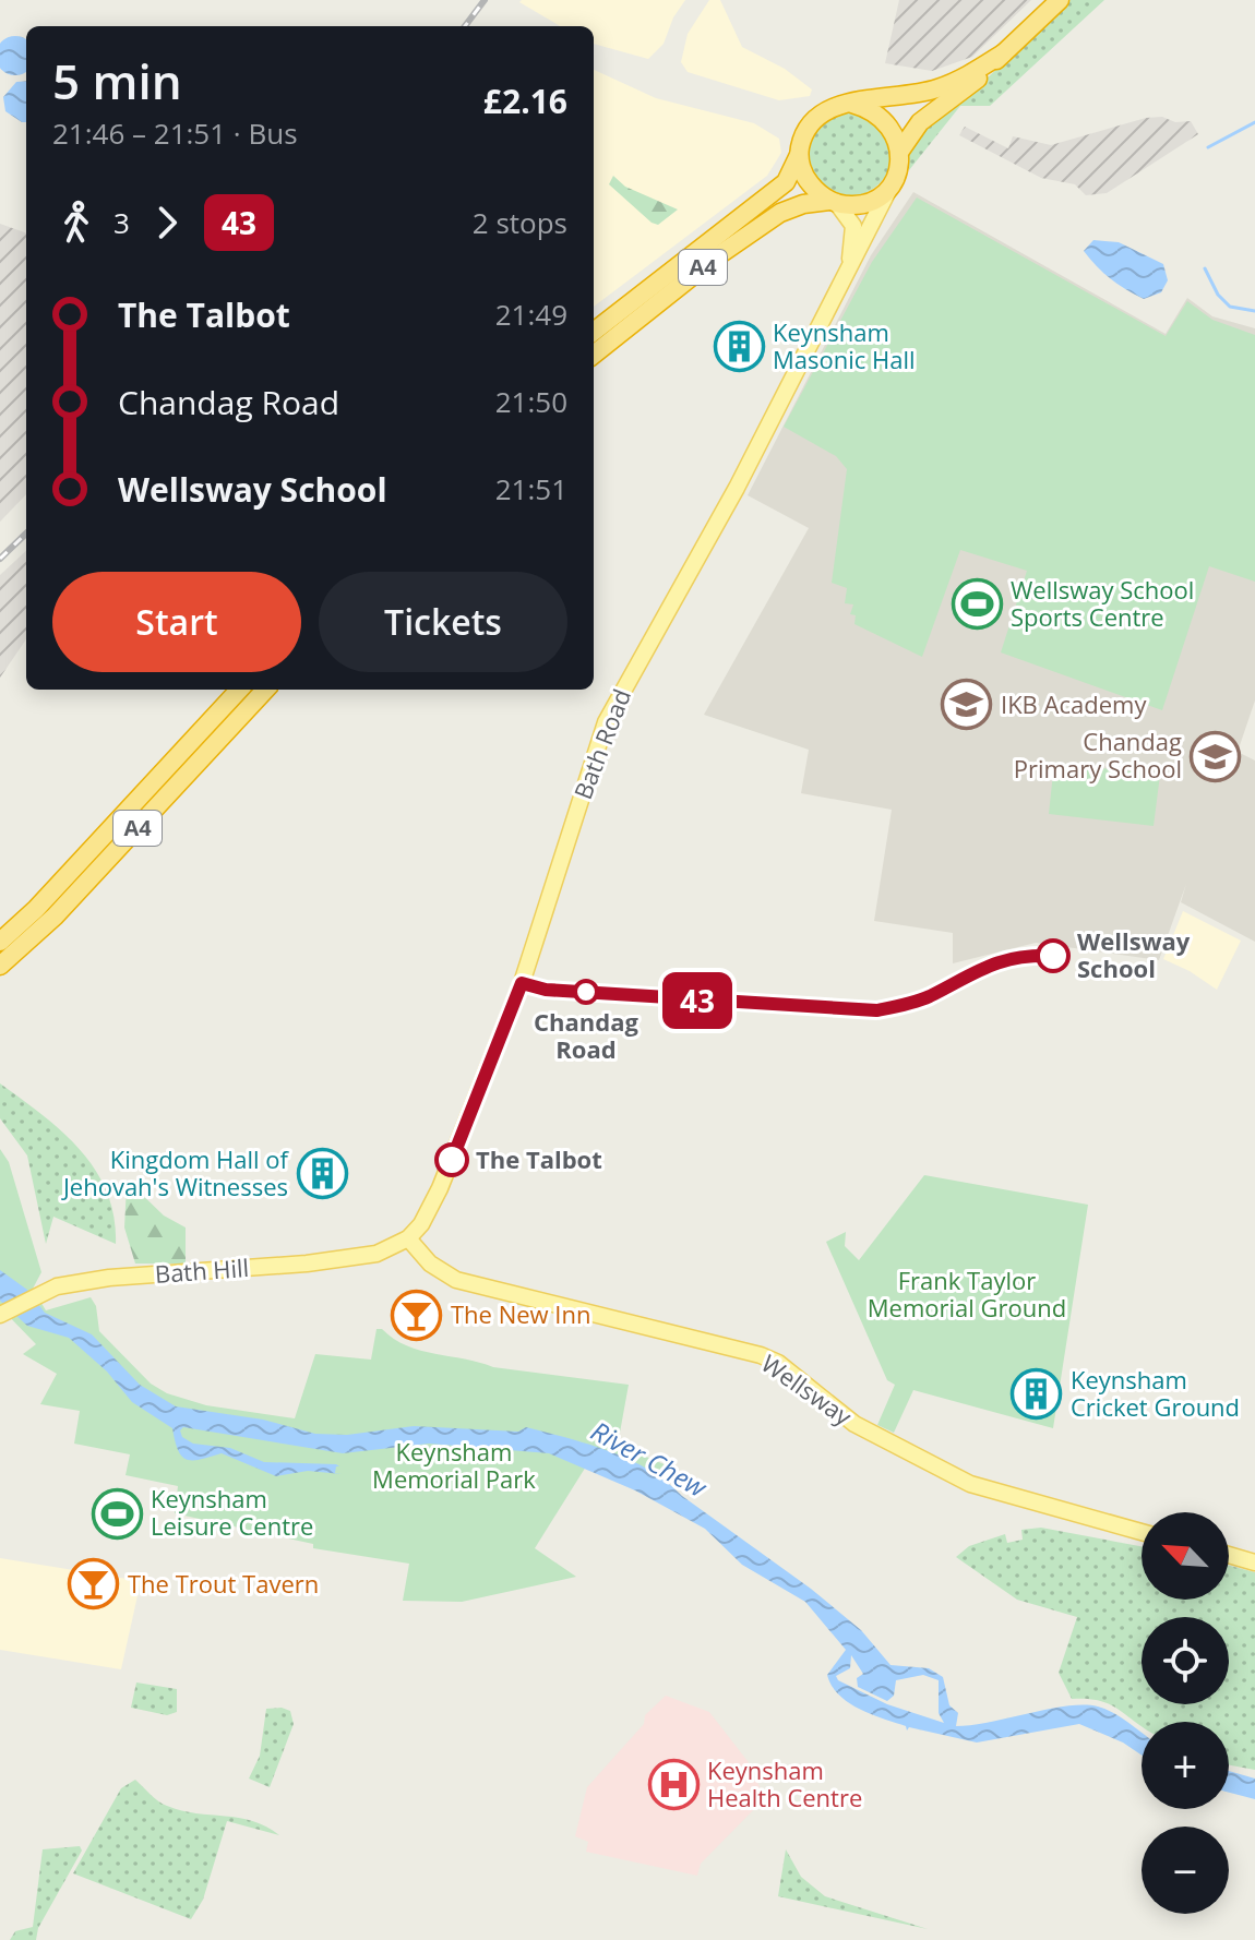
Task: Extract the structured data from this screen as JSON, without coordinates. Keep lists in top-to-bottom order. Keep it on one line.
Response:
{"streets":{"highway":["A4"],"main road":["Bath Road","Bath Hill","Wellsway"]},"crossings":[["A4","Bath Road"],["Bath Road","Bath Hill"],["Bath Road","Wellsway"],["Bath Hill","Wellsway"]],"water":["River Chew"],"parks":["Frank Taylor Memorial Ground","Keynsham Memorial Park"],"places":{"building":["Keynsham Masonic Hall","Kingdom Hall of Jehovah's Witnesses","Keynsham Cricket Ground"],"sports":["Wellsway School Sports Centre","Keynsham Leisure Centre"],"school or university":["IKB Academy","Chandag Primary School"],"other":["Wellsway School","Chandag Road","The Talbot"],"bar":["The New Inn","The Trout Tavern"],"hospital":["Keynsham Health Centre"]},"lines":["bus line 43"],"north":"top left","page":{"on_map":"43","heading":["5 min","21:46 – 21:51 · Bus","£2.16"],"legs":["3","43","2 stops"],"list":[{"name":"The Talbot","value":"21:49"},{"name":"Chandag Road","value":"21:50"},{"name":"Wellsway School","value":"21:51"}],"buttons":["Start","Tickets"],"map_buttons":["+","−"]}}
